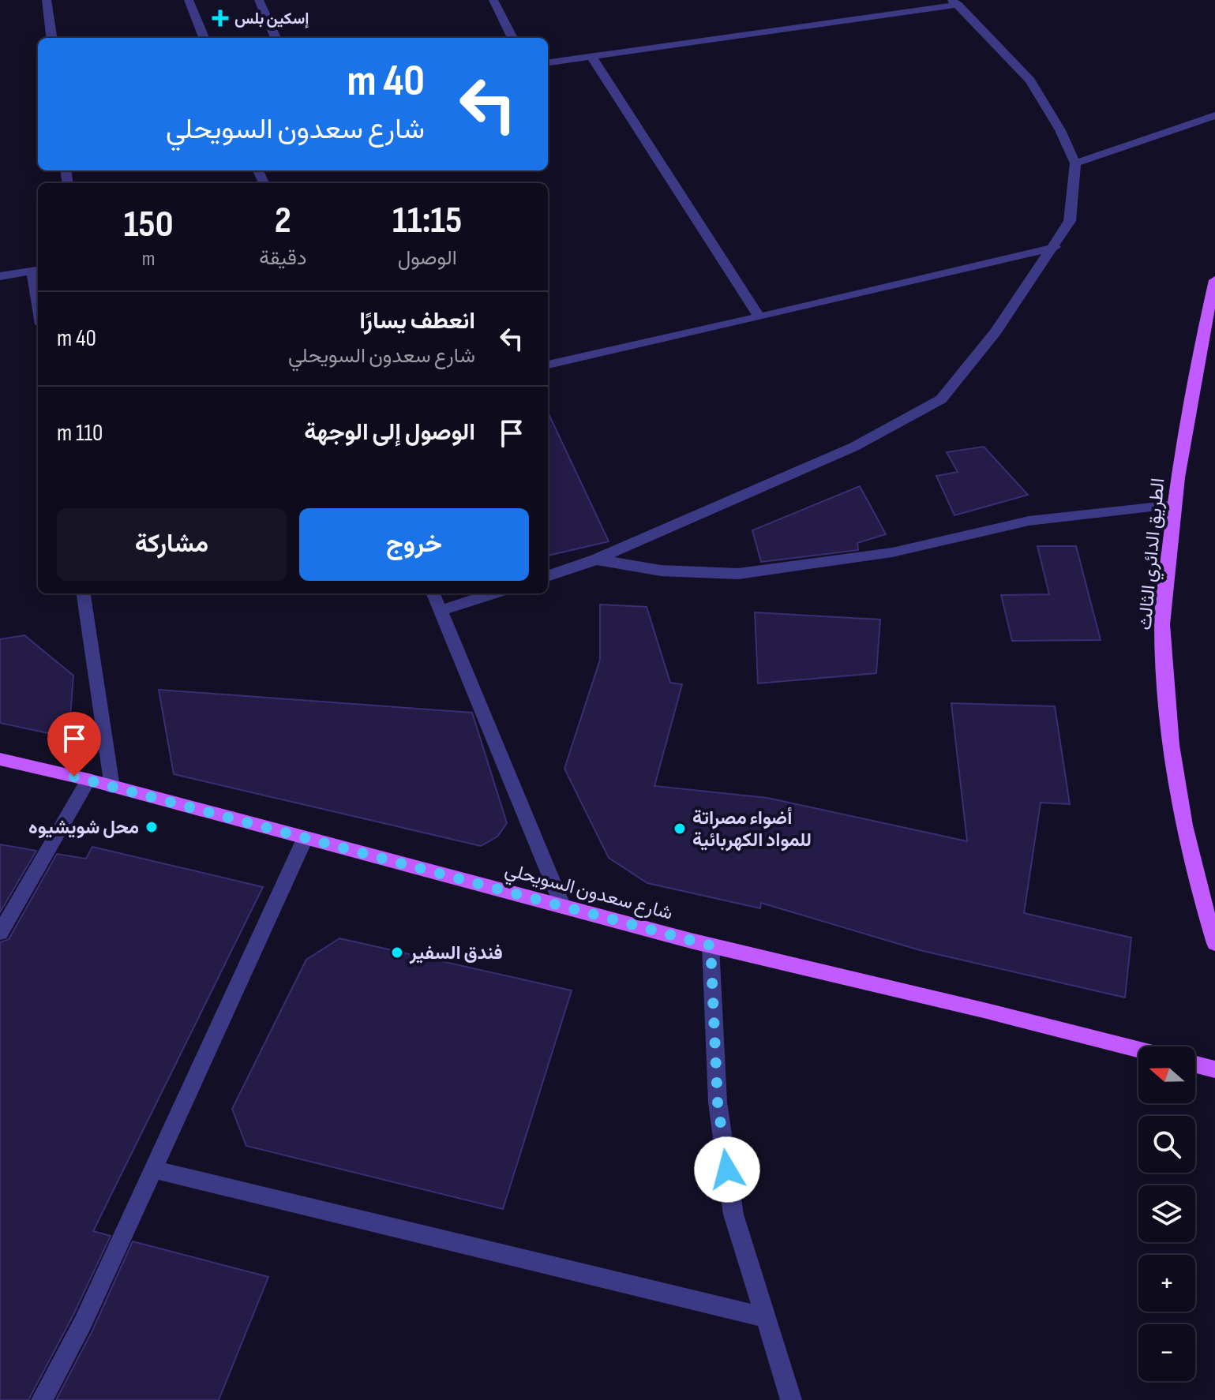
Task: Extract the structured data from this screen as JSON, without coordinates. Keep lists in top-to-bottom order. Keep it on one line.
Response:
{"streets":{"main road":["الطريق الدائري الثالث","شارع سعدون السويحلي"]},"places":{"health":["إسكين بلس"],"other":["محل شويشيوه","أضواء مصراتة للمواد الكهربائية","فندق السفير"]},"north":"left","page":{"turn":["40 m","شارع سعدون السويحلي"],"eta":["11:15","الوصول","2","دقيقة","150","m"],"list":[{"name":"انعطف يسارًا","note":"شارع سعدون السويحلي","value":"40 m"},{"name":"الوصول إلى الوجهة","value":"110 m"}],"buttons":["خروج","مشاركة"],"map_buttons":["+","−"]}}
